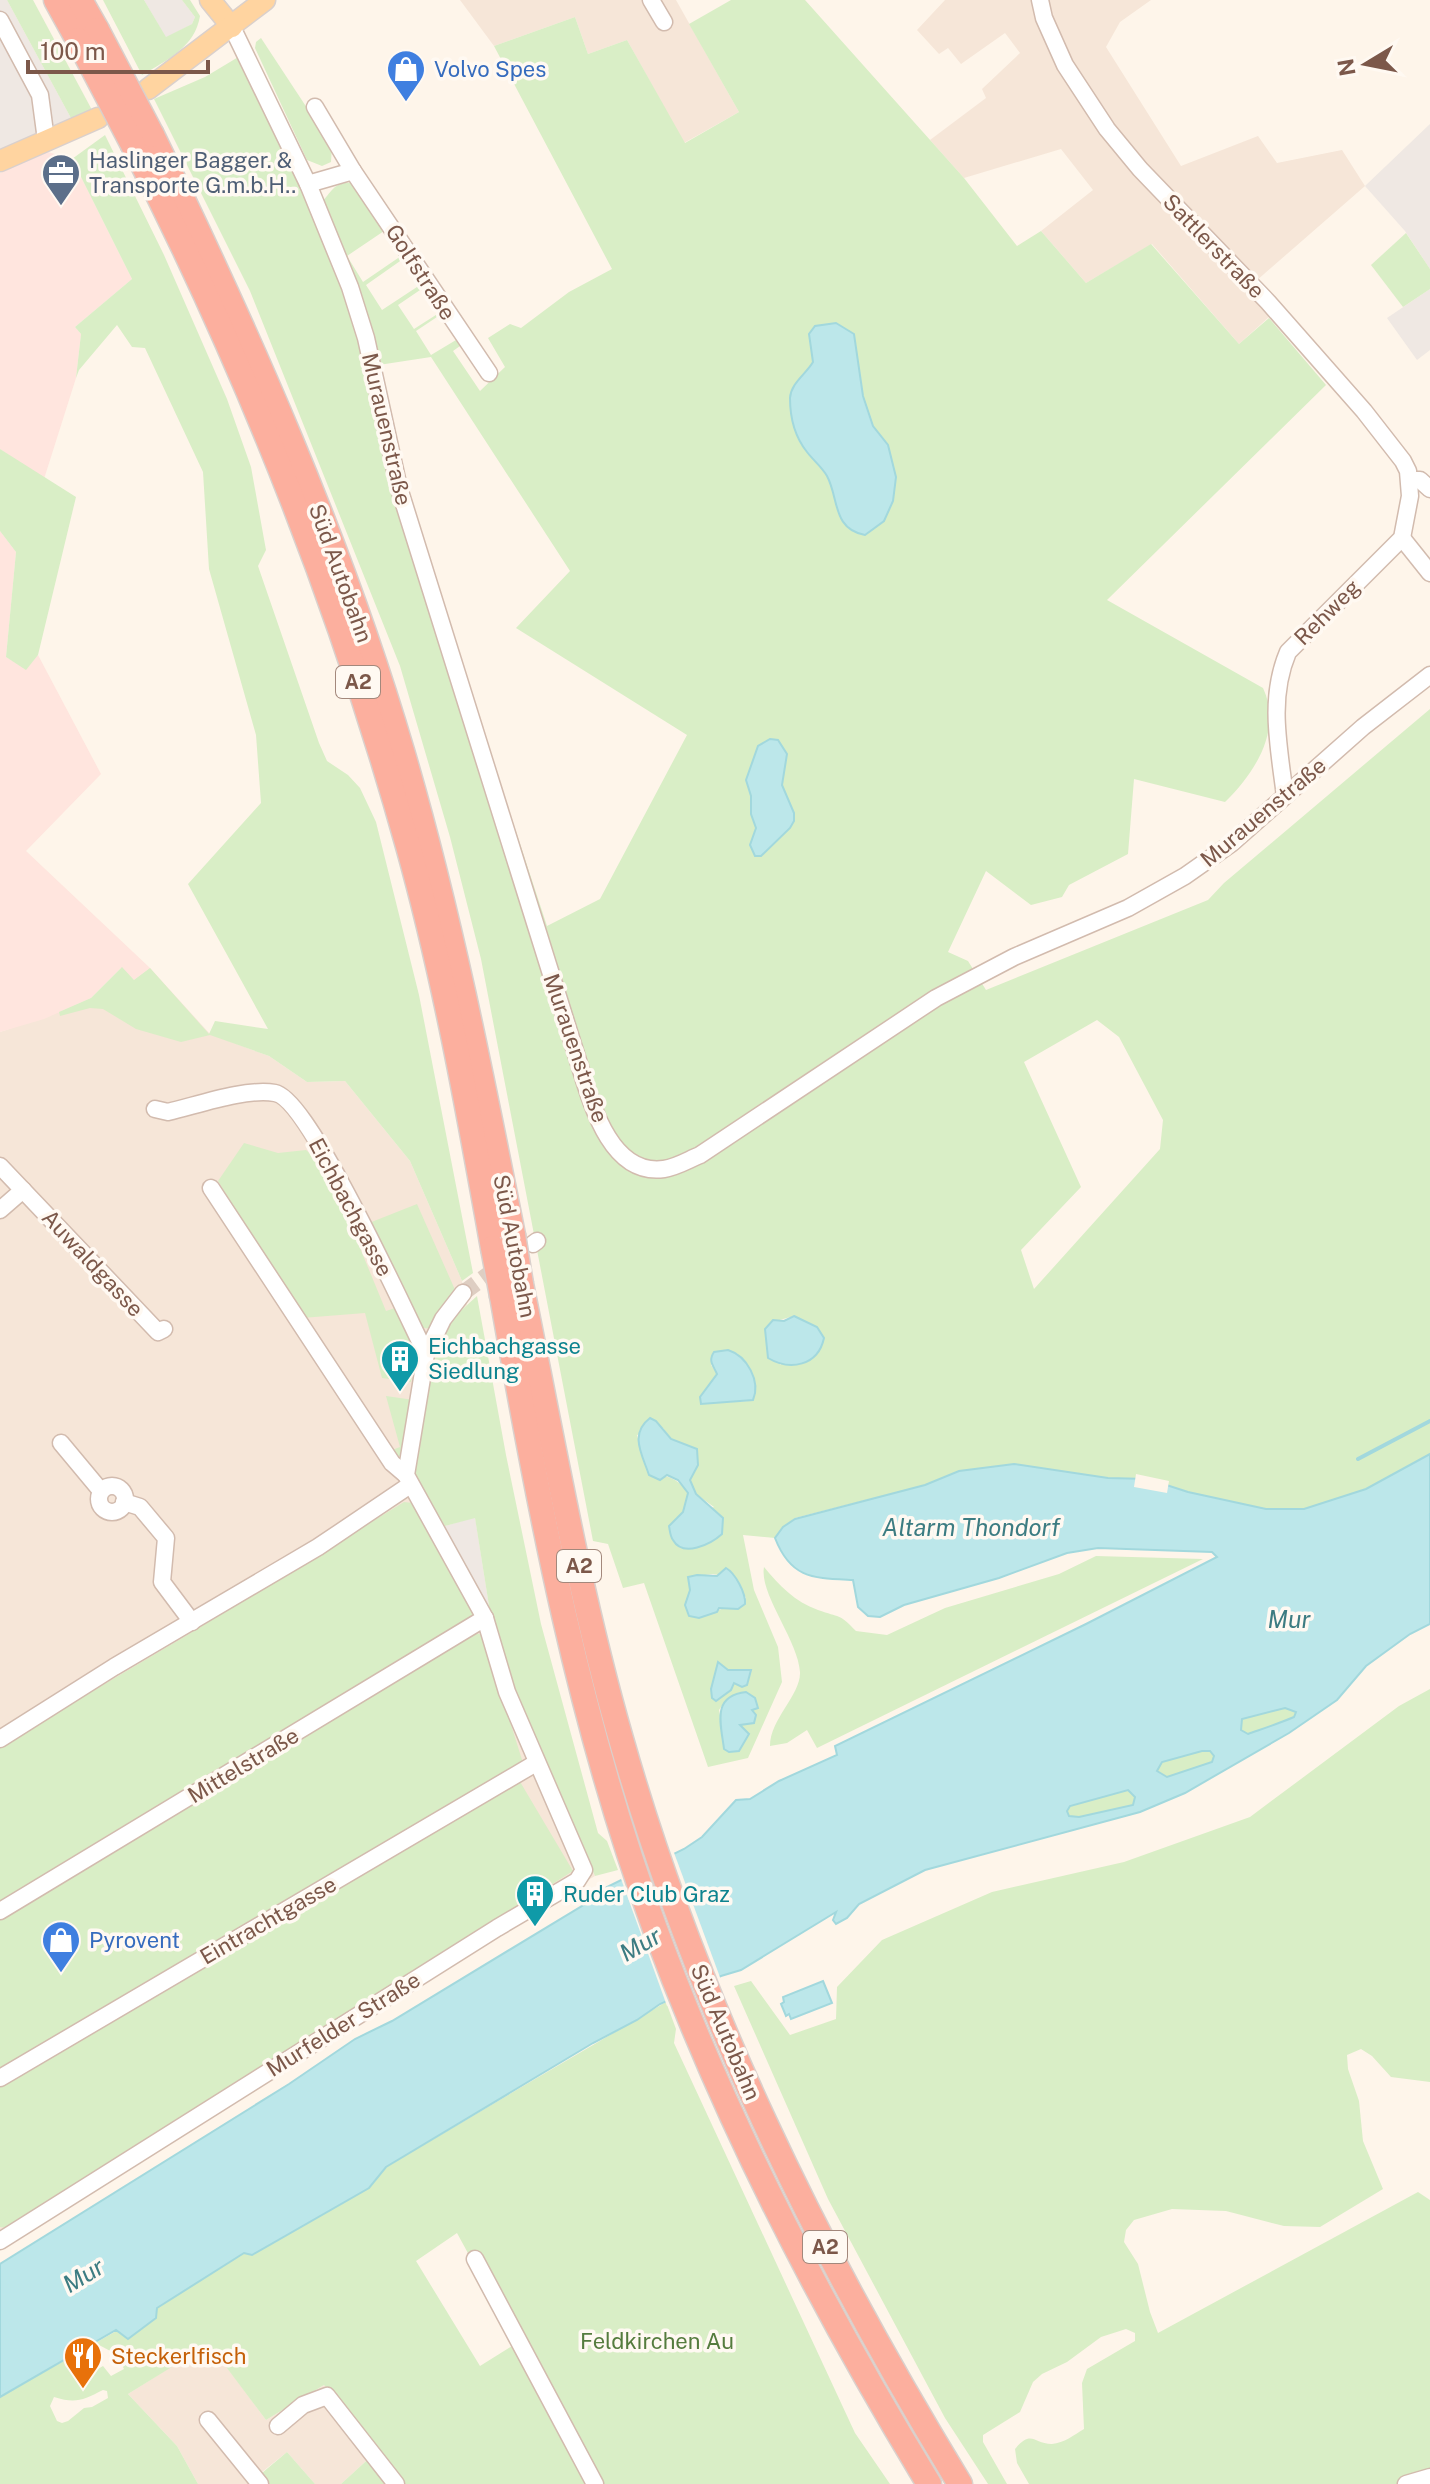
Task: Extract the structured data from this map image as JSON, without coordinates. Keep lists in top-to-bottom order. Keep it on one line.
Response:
{"streets":{"highway":["Süd Autobahn","A2"],"street":["Sattlerstraße","Golfstraße","Murauenstraße","Rehweg","Eichbachgasse","Auwaldgasse","Mittelstraße","Eintrachtgasse","Murfelder Straße"]},"crossings":[["Murauenstraße","Rehweg"],["Eintrachtgasse","Murfelder Straße"]],"water":["Altarm Thondorf","Mur"],"parks":["Feldkirchen Au"],"places":{"shop":["Volvo Spes","Pyrovent"],"office":["Haslinger Bagger. & Transporte G.m.b.H.."],"building":["Eichbachgasse Siedlung","Ruder Club Graz"],"restaurant":["Steckerlfisch"]},"scale_bar":"100 m","north":"left"}
